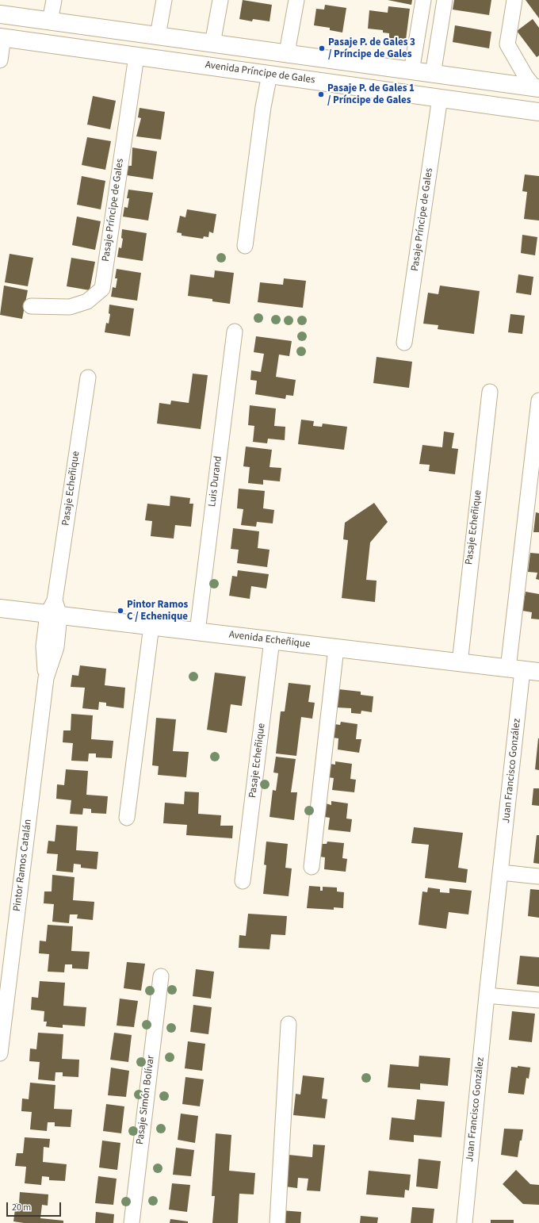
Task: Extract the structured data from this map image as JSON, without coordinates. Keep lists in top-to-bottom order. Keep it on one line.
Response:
{"streets":{"main road":["Avenida Príncipe de Gales","Avenida Echeñique"],"street":["Pasaje Príncipe de Gales","Luis Durand","Pasaje Echeñique","Juan Francisco González","Pintor Ramos Catalán","Pasaje Simón Bolívar"]},"crossings":[["Avenida Príncipe de Gales","Pasaje Príncipe de Gales"],["Luis Durand","Avenida Echeñique"],["Pasaje Echeñique","Avenida Echeñique"],["Pasaje Echeñique","Pintor Ramos Catalán"],["Avenida Echeñique","Juan Francisco González"],["Avenida Echeñique","Pintor Ramos Catalán"]],"places":["Pasaje P. de Gales 3 / Príncipe de Gales","Pasaje P. de Gales 1 / Príncipe de Gales","Pintor Ramos C / Echenique"],"scale_bar":"20 m"}
